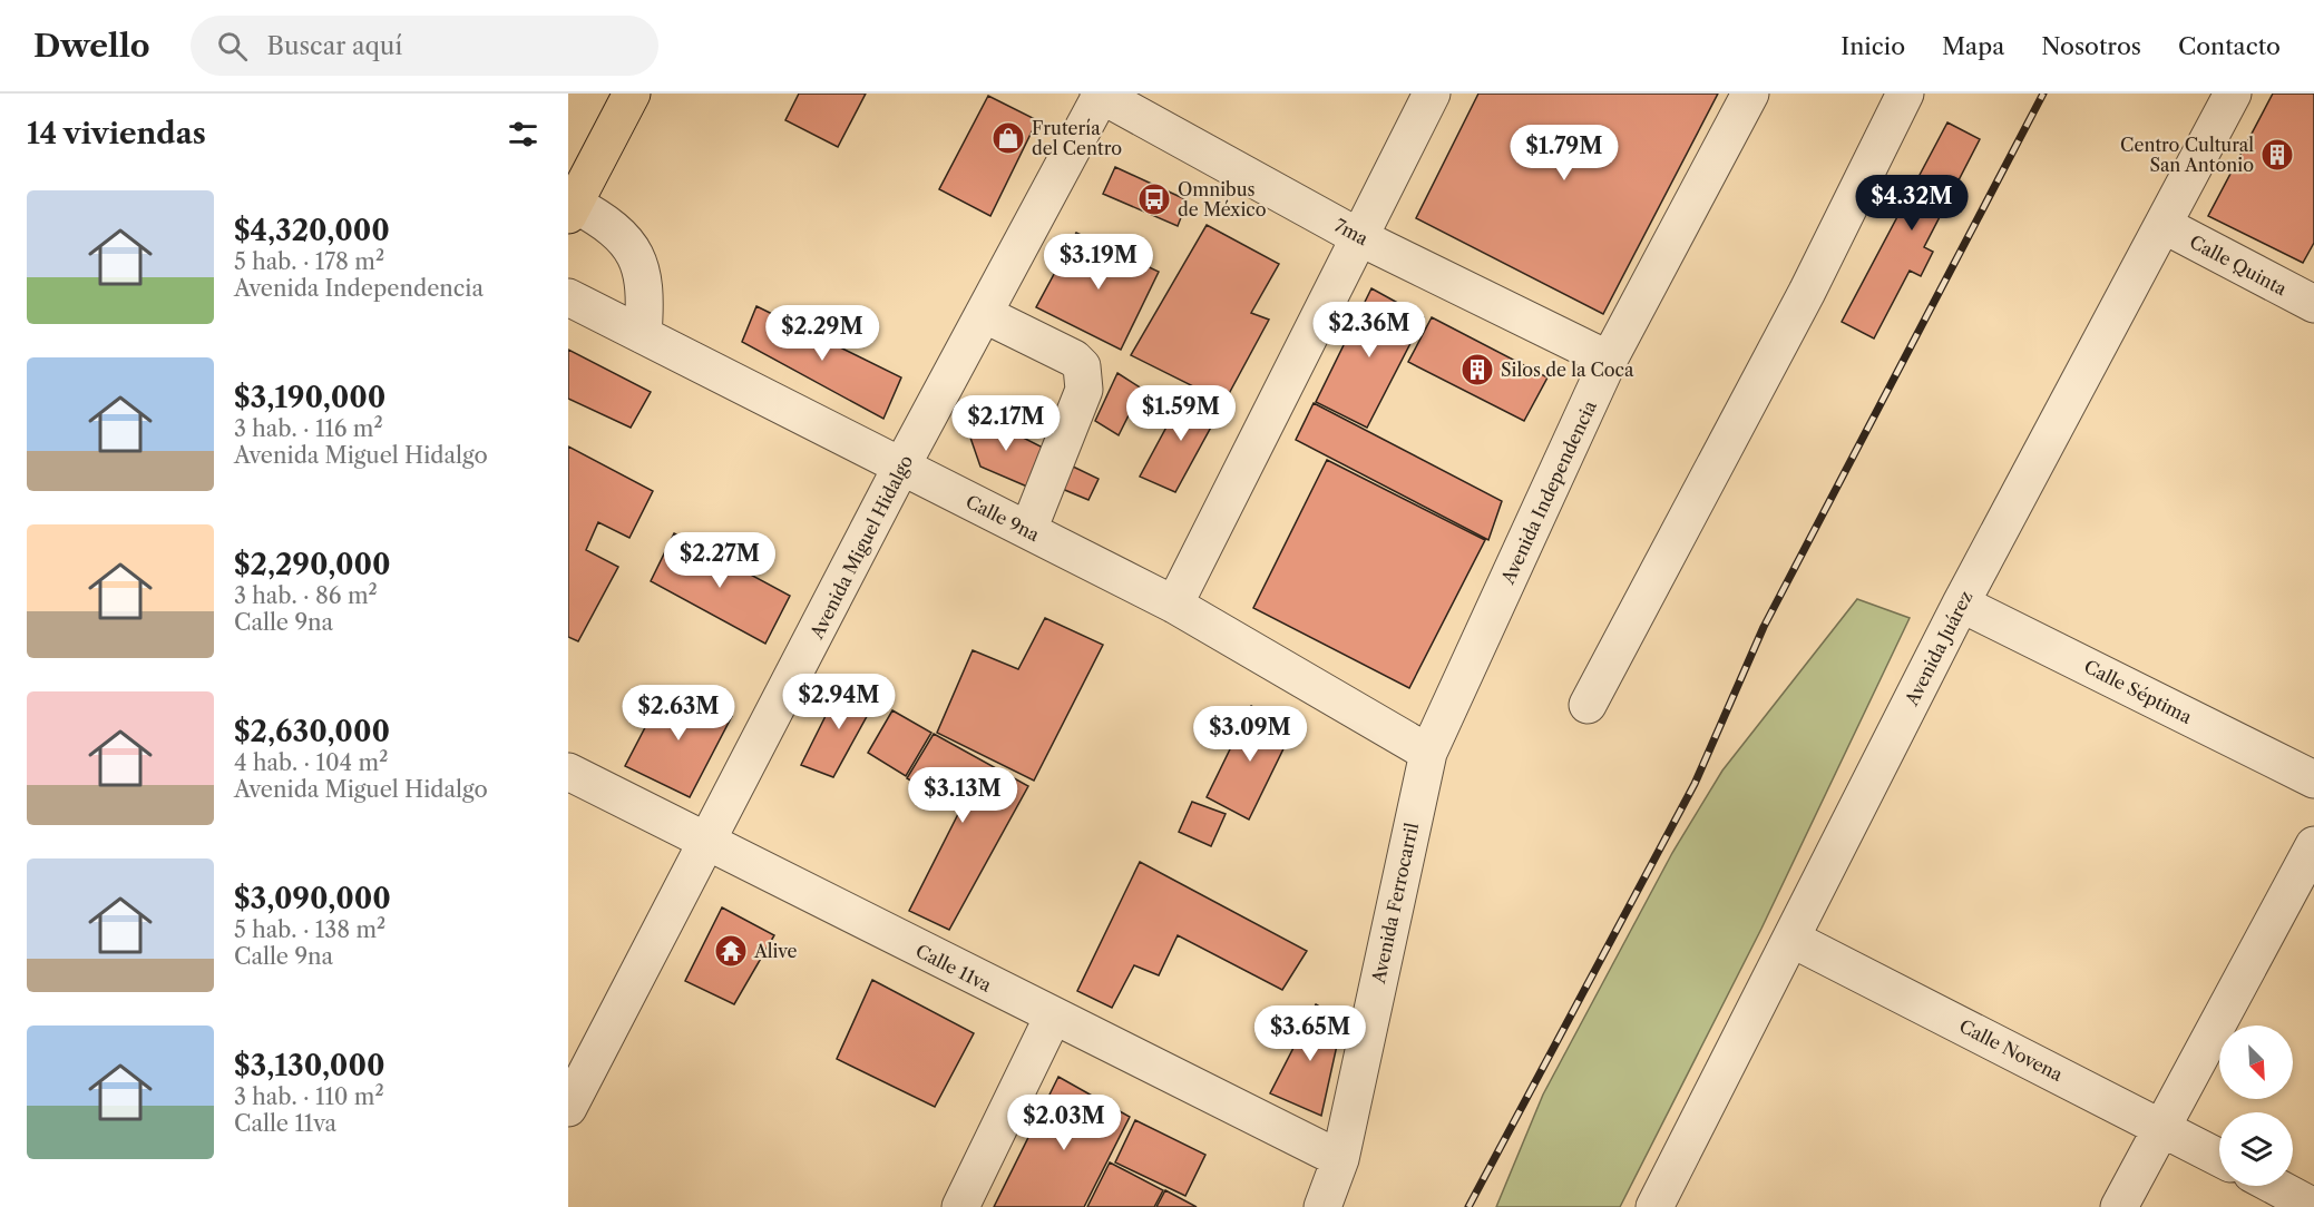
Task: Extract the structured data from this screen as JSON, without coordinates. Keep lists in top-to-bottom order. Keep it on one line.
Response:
{"streets":{"street":["7ma","Calle Quinta","Avenida Independencia","Calle 9na","Avenida Miguel Hidalgo","Avenida Juárez","Calle Séptima","Avenida Ferrocarril","Calle 11va","Calle Novena"]},"crossings":[["7ma","Avenida Independencia"],["7ma","Avenida Miguel Hidalgo"],["Calle Quinta","Avenida Juárez"],["Avenida Independencia","Calle 9na"],["Avenida Independencia","Avenida Ferrocarril"],["Calle 9na","Avenida Miguel Hidalgo"],["Calle 9na","Avenida Ferrocarril"],["Avenida Miguel Hidalgo","Calle 11va"],["Avenida Juárez","Calle Séptima"],["Avenida Juárez","Calle Novena"],["Avenida Ferrocarril","Calle 11va"]],"places":{"shop":["Frutería del Centro"],"building":["Centro Cultural San Antonio","Silos de la Coca"],"bus stop":["Omnibus de México"],"temple":["Alive"]},"north":"bottom right","page":{"header":"Dwello","search":"Buscar aquí","nav":["Inicio","Mapa","Nosotros","Contacto"],"heading":"14 viviendas","price":["$1.79M","$4.32M","$3.19M","$2.36M","$2.29M","$1.59M","$2.17M","$2.27M","$2.94M","$2.63M","$3.09M","$3.13M","$3.65M","$2.03M"],"list":[{"name":"$4,320,000","note":"5 hab. · 178 m² · Avenida Independencia"},{"name":"$3,190,000","note":"3 hab. · 116 m² · Avenida Miguel Hidalgo"},{"name":"$2,290,000","note":"3 hab. · 86 m² · Calle 9na"},{"name":"$2,630,000","note":"4 hab. · 104 m² · Avenida Miguel Hidalgo"},{"name":"$3,090,000","note":"5 hab. · 138 m² · Calle 9na"},{"name":"$3,130,000","note":"3 hab. · 110 m² · Calle 11va"}]}}
